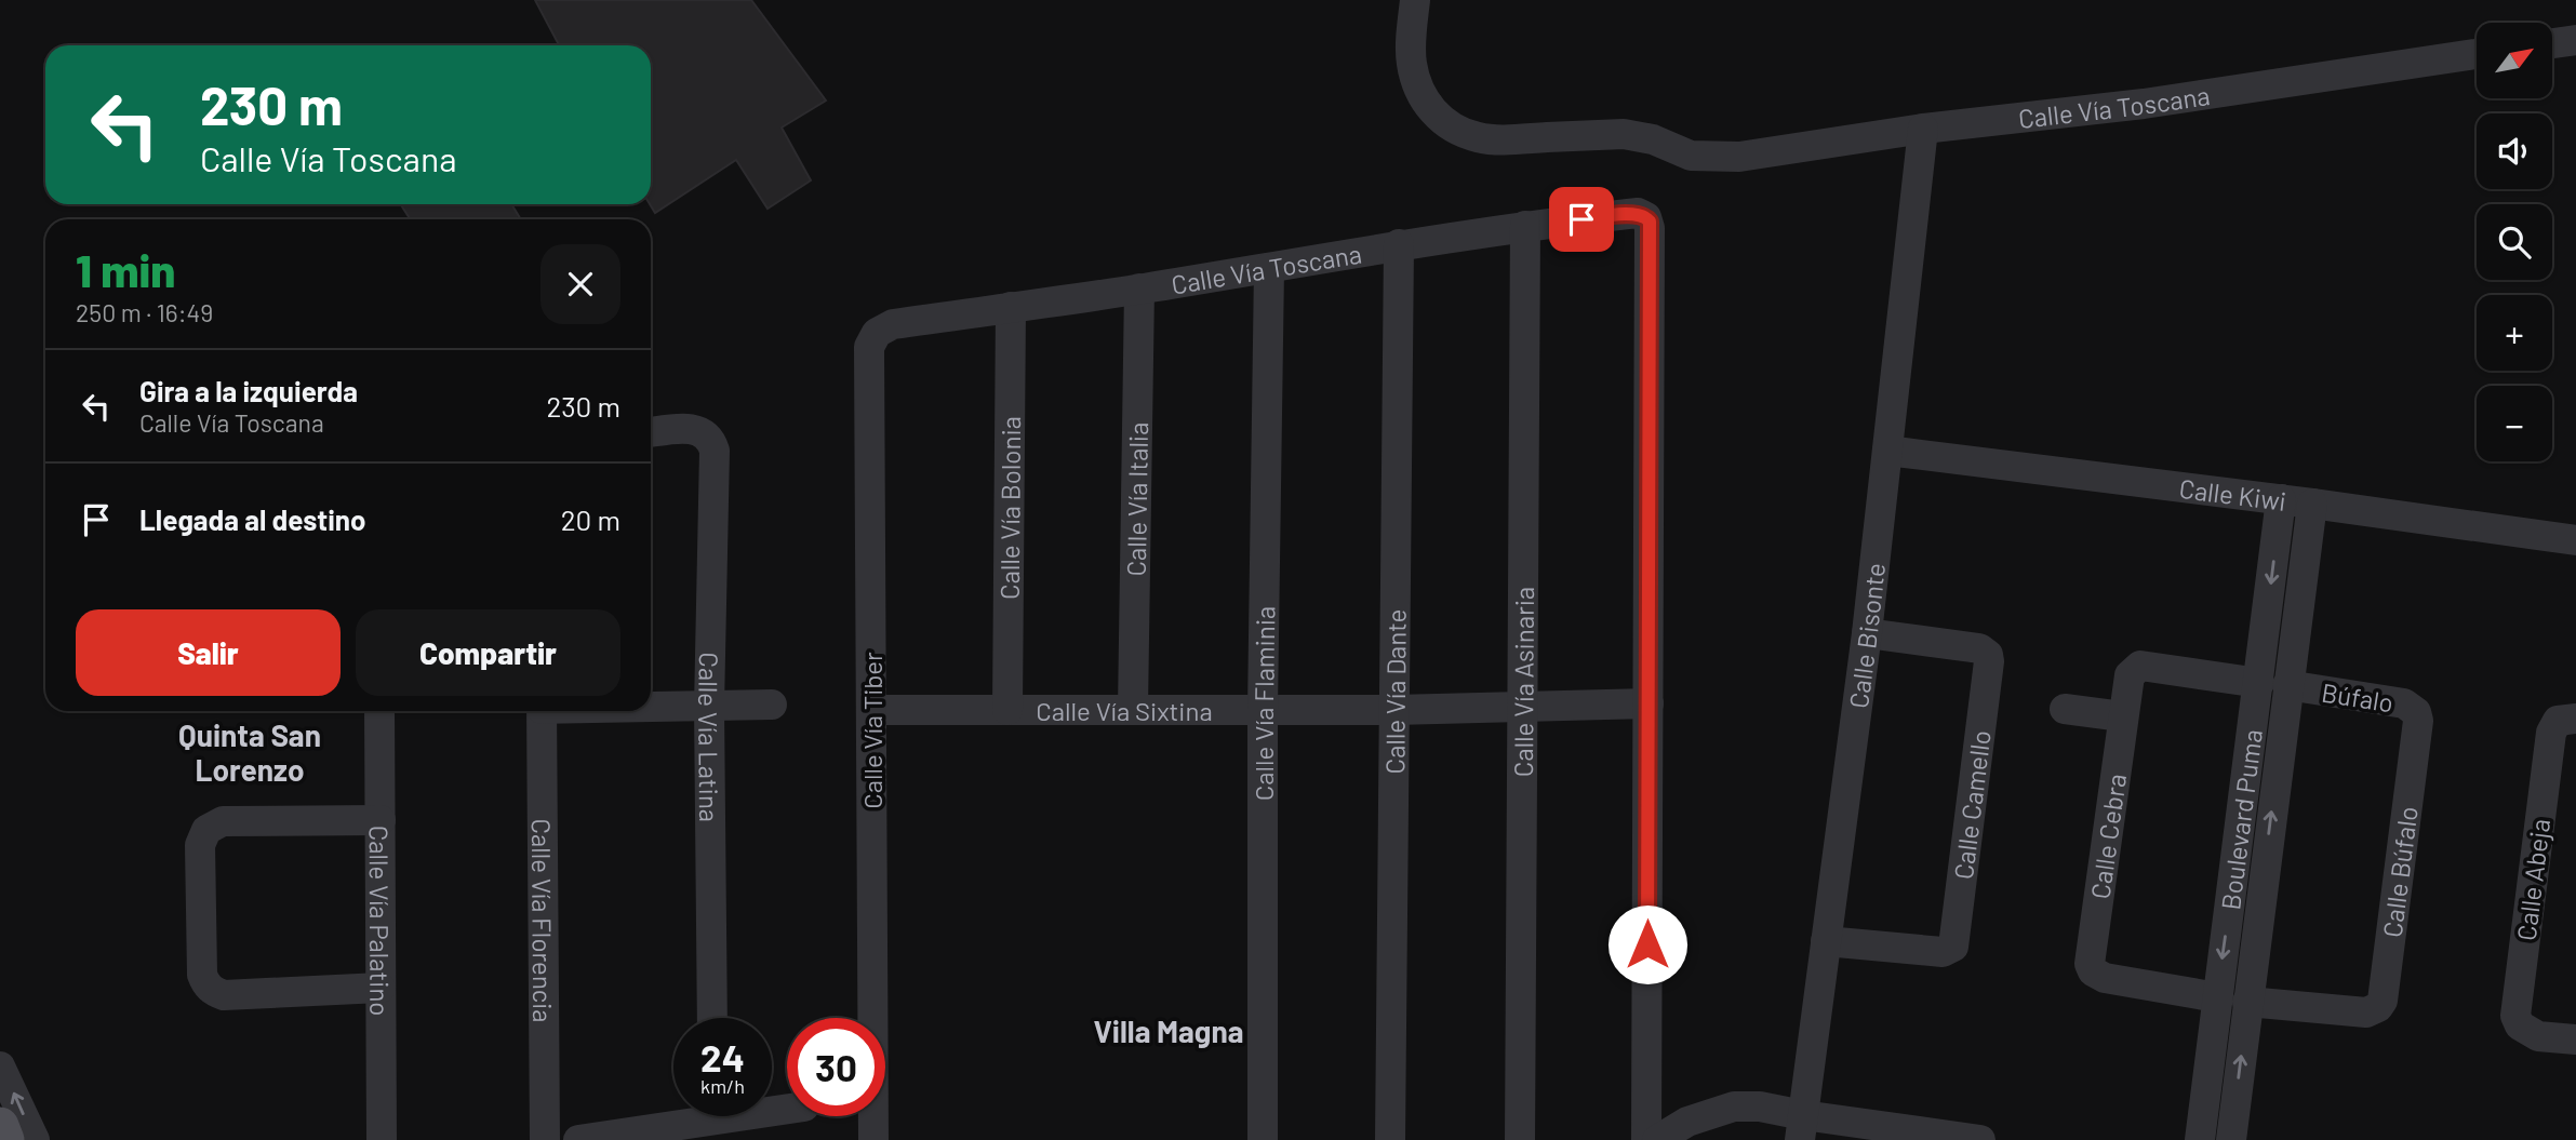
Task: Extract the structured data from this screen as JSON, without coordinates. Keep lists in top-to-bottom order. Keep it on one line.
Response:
{"streets":{"street":["Calle Vía Toscana","Calle Kiwi","Calle Vía Italia","Calle Vía Bolonia","Calle Bisonte","Calle Vía Asinaria","Calle Vía Dante","Búfalo","Calle Vía Flaminia","Calle Vía Sixtina","Calle Vía Tiber","Calle Vía Latina","Calle Camello","Boulevard Puma","Calle Cebra","Calle Búfalo","Calle Abeja","Calle Vía Palatino","Calle Vía Florencia"]},"crossings":[["Calle Vía Toscana","Calle Vía Italia"],["Calle Vía Toscana","Calle Vía Bolonia"],["Calle Vía Toscana","Calle Bisonte"],["Calle Vía Toscana","Calle Vía Asinaria"],["Calle Vía Toscana","Calle Vía Dante"],["Calle Vía Toscana","Calle Vía Flaminia"],["Calle Vía Toscana","Calle Vía Sixtina"],["Calle Vía Toscana","Calle Vía Tiber"],["Calle Kiwi","Calle Bisonte"],["Calle Kiwi","Boulevard Puma"],["Calle Vía Italia","Calle Vía Sixtina"],["Calle Vía Bolonia","Calle Vía Sixtina"],["Calle Bisonte","Calle Camello"],["Calle Vía Asinaria","Calle Vía Sixtina"],["Calle Vía Dante","Calle Vía Sixtina"],["Búfalo","Boulevard Puma"],["Búfalo","Calle Cebra"],["Búfalo","Calle Búfalo"],["Calle Vía Flaminia","Calle Vía Sixtina"],["Calle Vía Sixtina","Calle Vía Tiber"],["Boulevard Puma","Calle Cebra"],["Boulevard Puma","Calle Búfalo"]],"districts":["Quinta San Lorenzo","Villa Magna"],"north":"top right","page":{"map_buttons":["+","−"],"turn":["230 m","Calle Vía Toscana"],"heading":["1 min","250 m · 16:49"],"list":[{"name":"Gira a la izquierda","note":"Calle Vía Toscana","value":"230 m"},{"name":"Llegada al destino","value":"20 m"}],"buttons":["Salir","Compartir"],"speed":"24 km/h","limit":"30"}}
